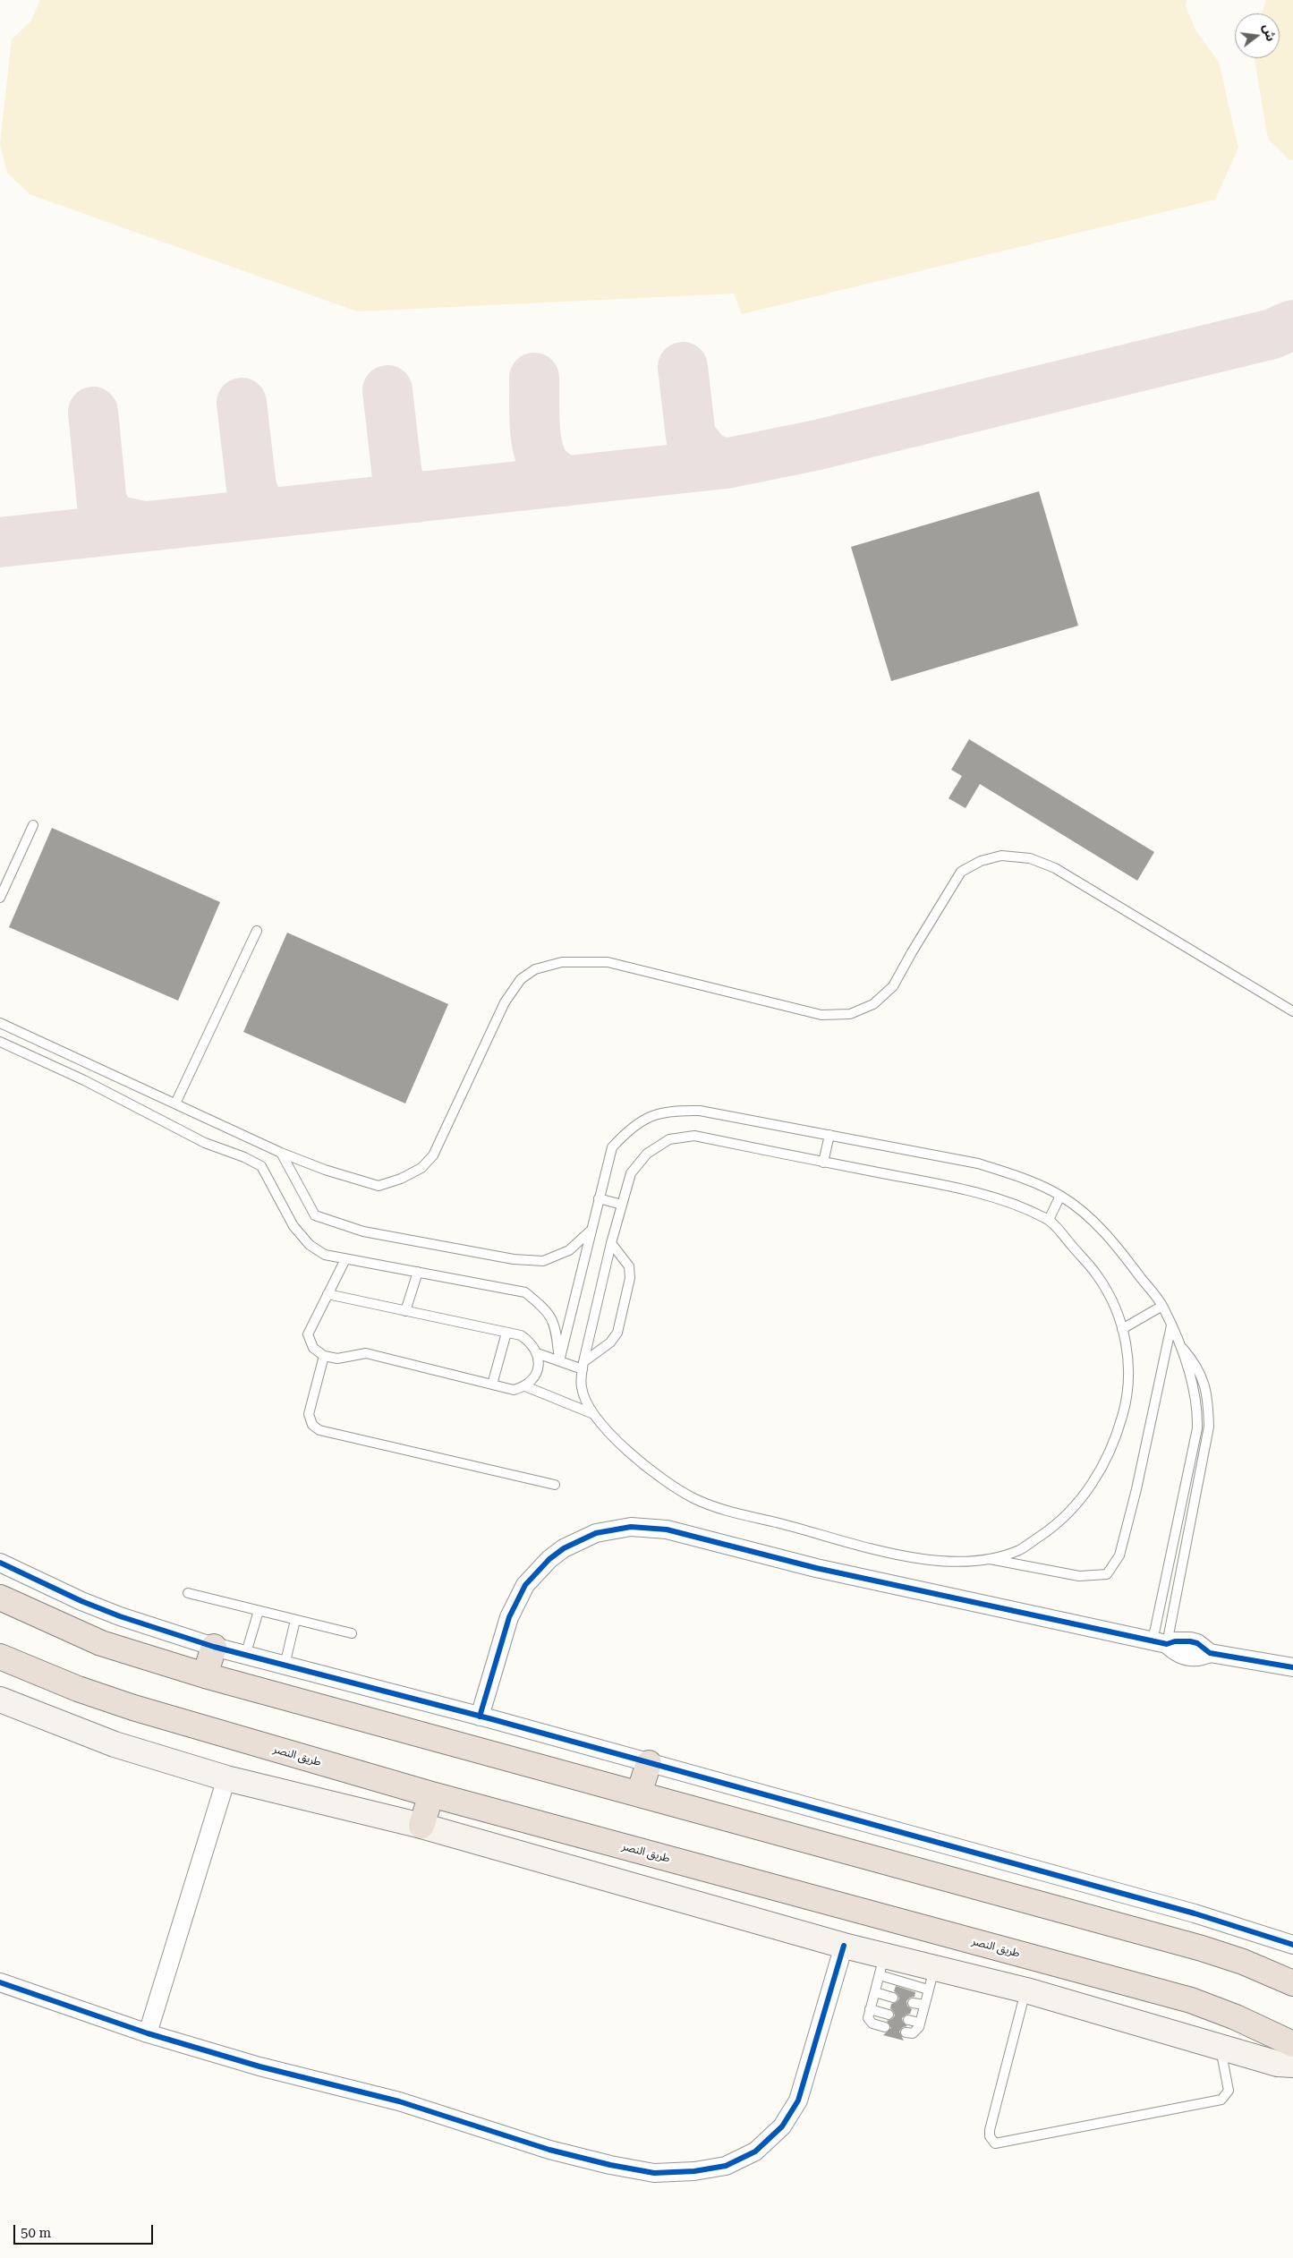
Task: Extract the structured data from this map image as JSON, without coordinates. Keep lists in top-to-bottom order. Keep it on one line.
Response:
{"streets":{"highway":["طريق النصر"]},"scale_bar":"50 m","north":"right"}
